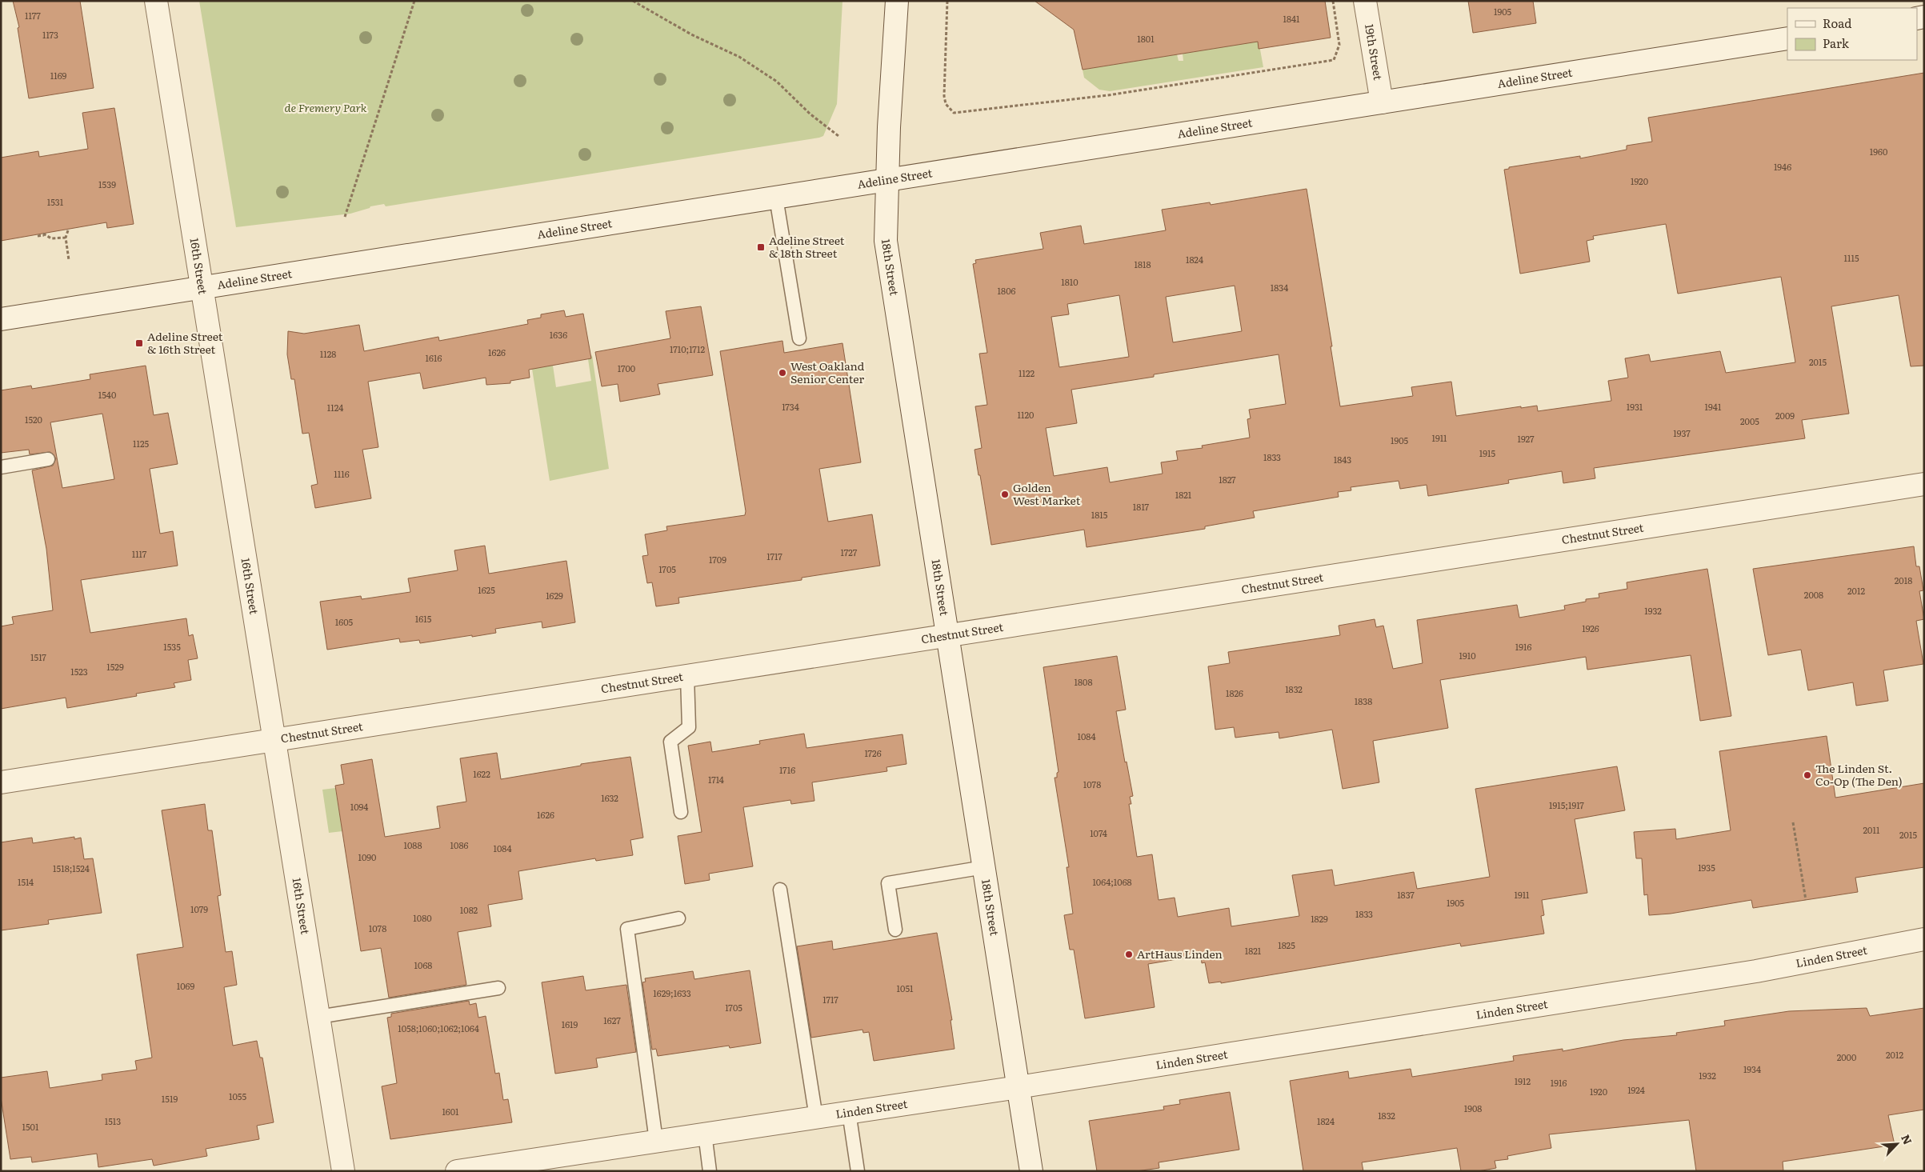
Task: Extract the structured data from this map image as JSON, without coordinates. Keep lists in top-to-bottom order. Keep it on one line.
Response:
{"streets":{"street":["19th Street","Adeline Street","16th Street","18th Street","Chestnut Street","Linden Street"]},"crossings":[["19th Street","Adeline Street"],["Adeline Street","16th Street"],["Adeline Street","18th Street"],["16th Street","Chestnut Street"],["18th Street","Chestnut Street"],["18th Street","Linden Street"]],"parks":["de Fremery Park"],"places":{"transit":["Adeline Street & 18th Street","Adeline Street & 16th Street"],"other":["West Oakland Senior Center","Golden West Market","The Linden St. Co-Op (The Den)","ArtHaus Linden"]},"house_numbers":["1905","1177","1841","1173","1801","1169","1960","1946","1920","1539","1531","1115","1824","1818","1810","1834","1806","1636","1710;1712","1626","1128","1616","2015","1700","1122","1540","1734","1931","1941","1124","1120","2009","1520","2005","1937","1911","1927","1905","1125","1915","1833","1843","1116","1827","1821","1817","1815","1727","1117","1717","1709","1705","2018","1625","2012","2008","1629","1932","1615","1605","1926","1535","1916","1910","1517","1529","1523","1808","1832","1826","1838","1084","1726","1716","1622","1714","1078","1632","1915;1917","1094","1626","2011","1074","2015","1088","1086","1084","1090","1935","1518;1524","1514","1064;1068","1837","1911","1905","1079","1082","1833","1080","1829","1078","1825","1821","1068","1069","1051","1629;1633","1717","1705","1627","1619","1058;1060;1062;1064","2012","2000","1934","1932","1912","1916","1924","1920","1055","1519","1908","1601","1832","1513","1824","1501"],"legend":["Road","Park"],"north":"top right"}
